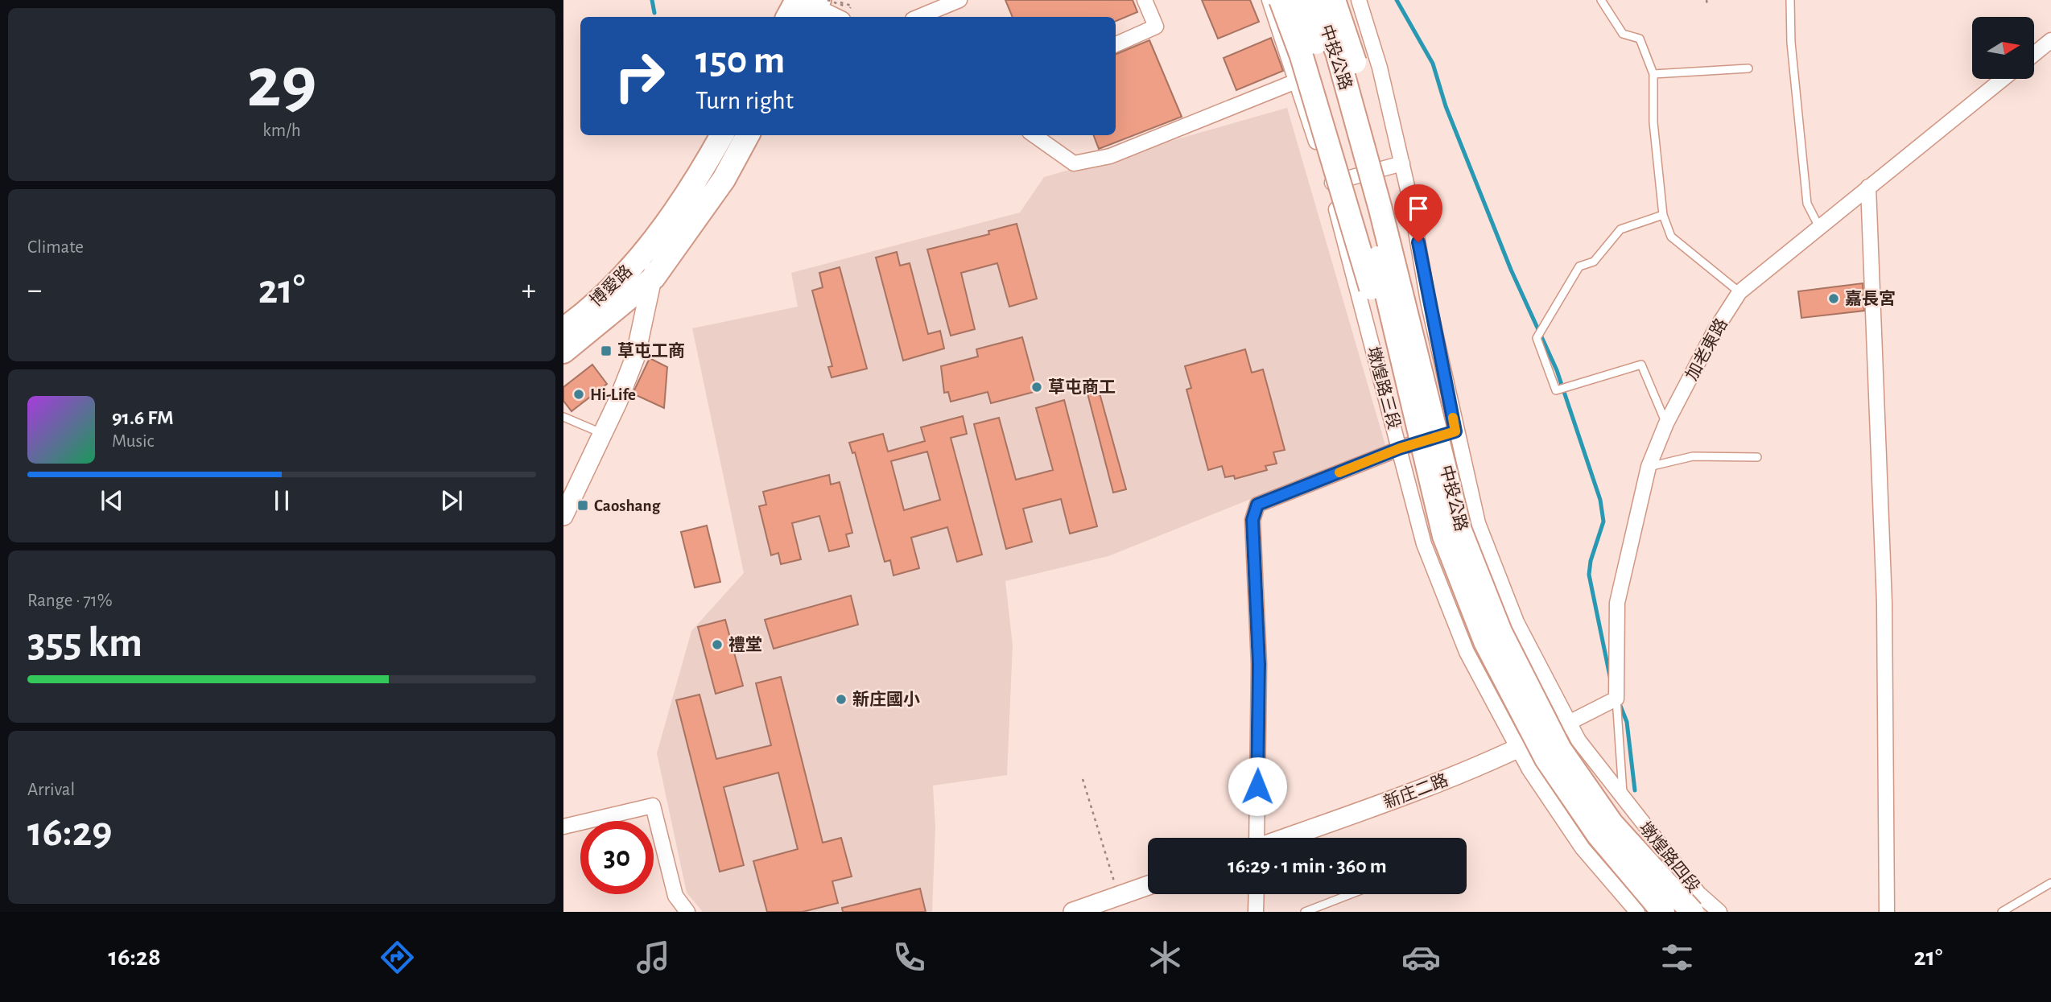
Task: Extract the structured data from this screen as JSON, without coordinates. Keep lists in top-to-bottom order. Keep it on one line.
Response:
{"streets":{"main road":["中投公路","博愛路"],"street":["加老東路","墩煌路三段","新庄二路","墩煌路四段"]},"crossings":[["墩煌路三段","新庄二路"]],"places":{"other":["嘉長宮","草屯商工","Hi-Life","禮堂","新庄國小"],"transit":["草屯工商","Caoshang"]},"north":"right","page":{"tile":[["29","km/h"],"Climate",["Range · 71%","355 km"],["Arrival","16:29"]],"turn":["150 m","Turn right"],"heat":["−","21°","+"],"song":["91.6 FM","Music"],"limit":"30","trip":"16:29 · 1 min · 360 m","tabs":["16:28","21°"]}}
